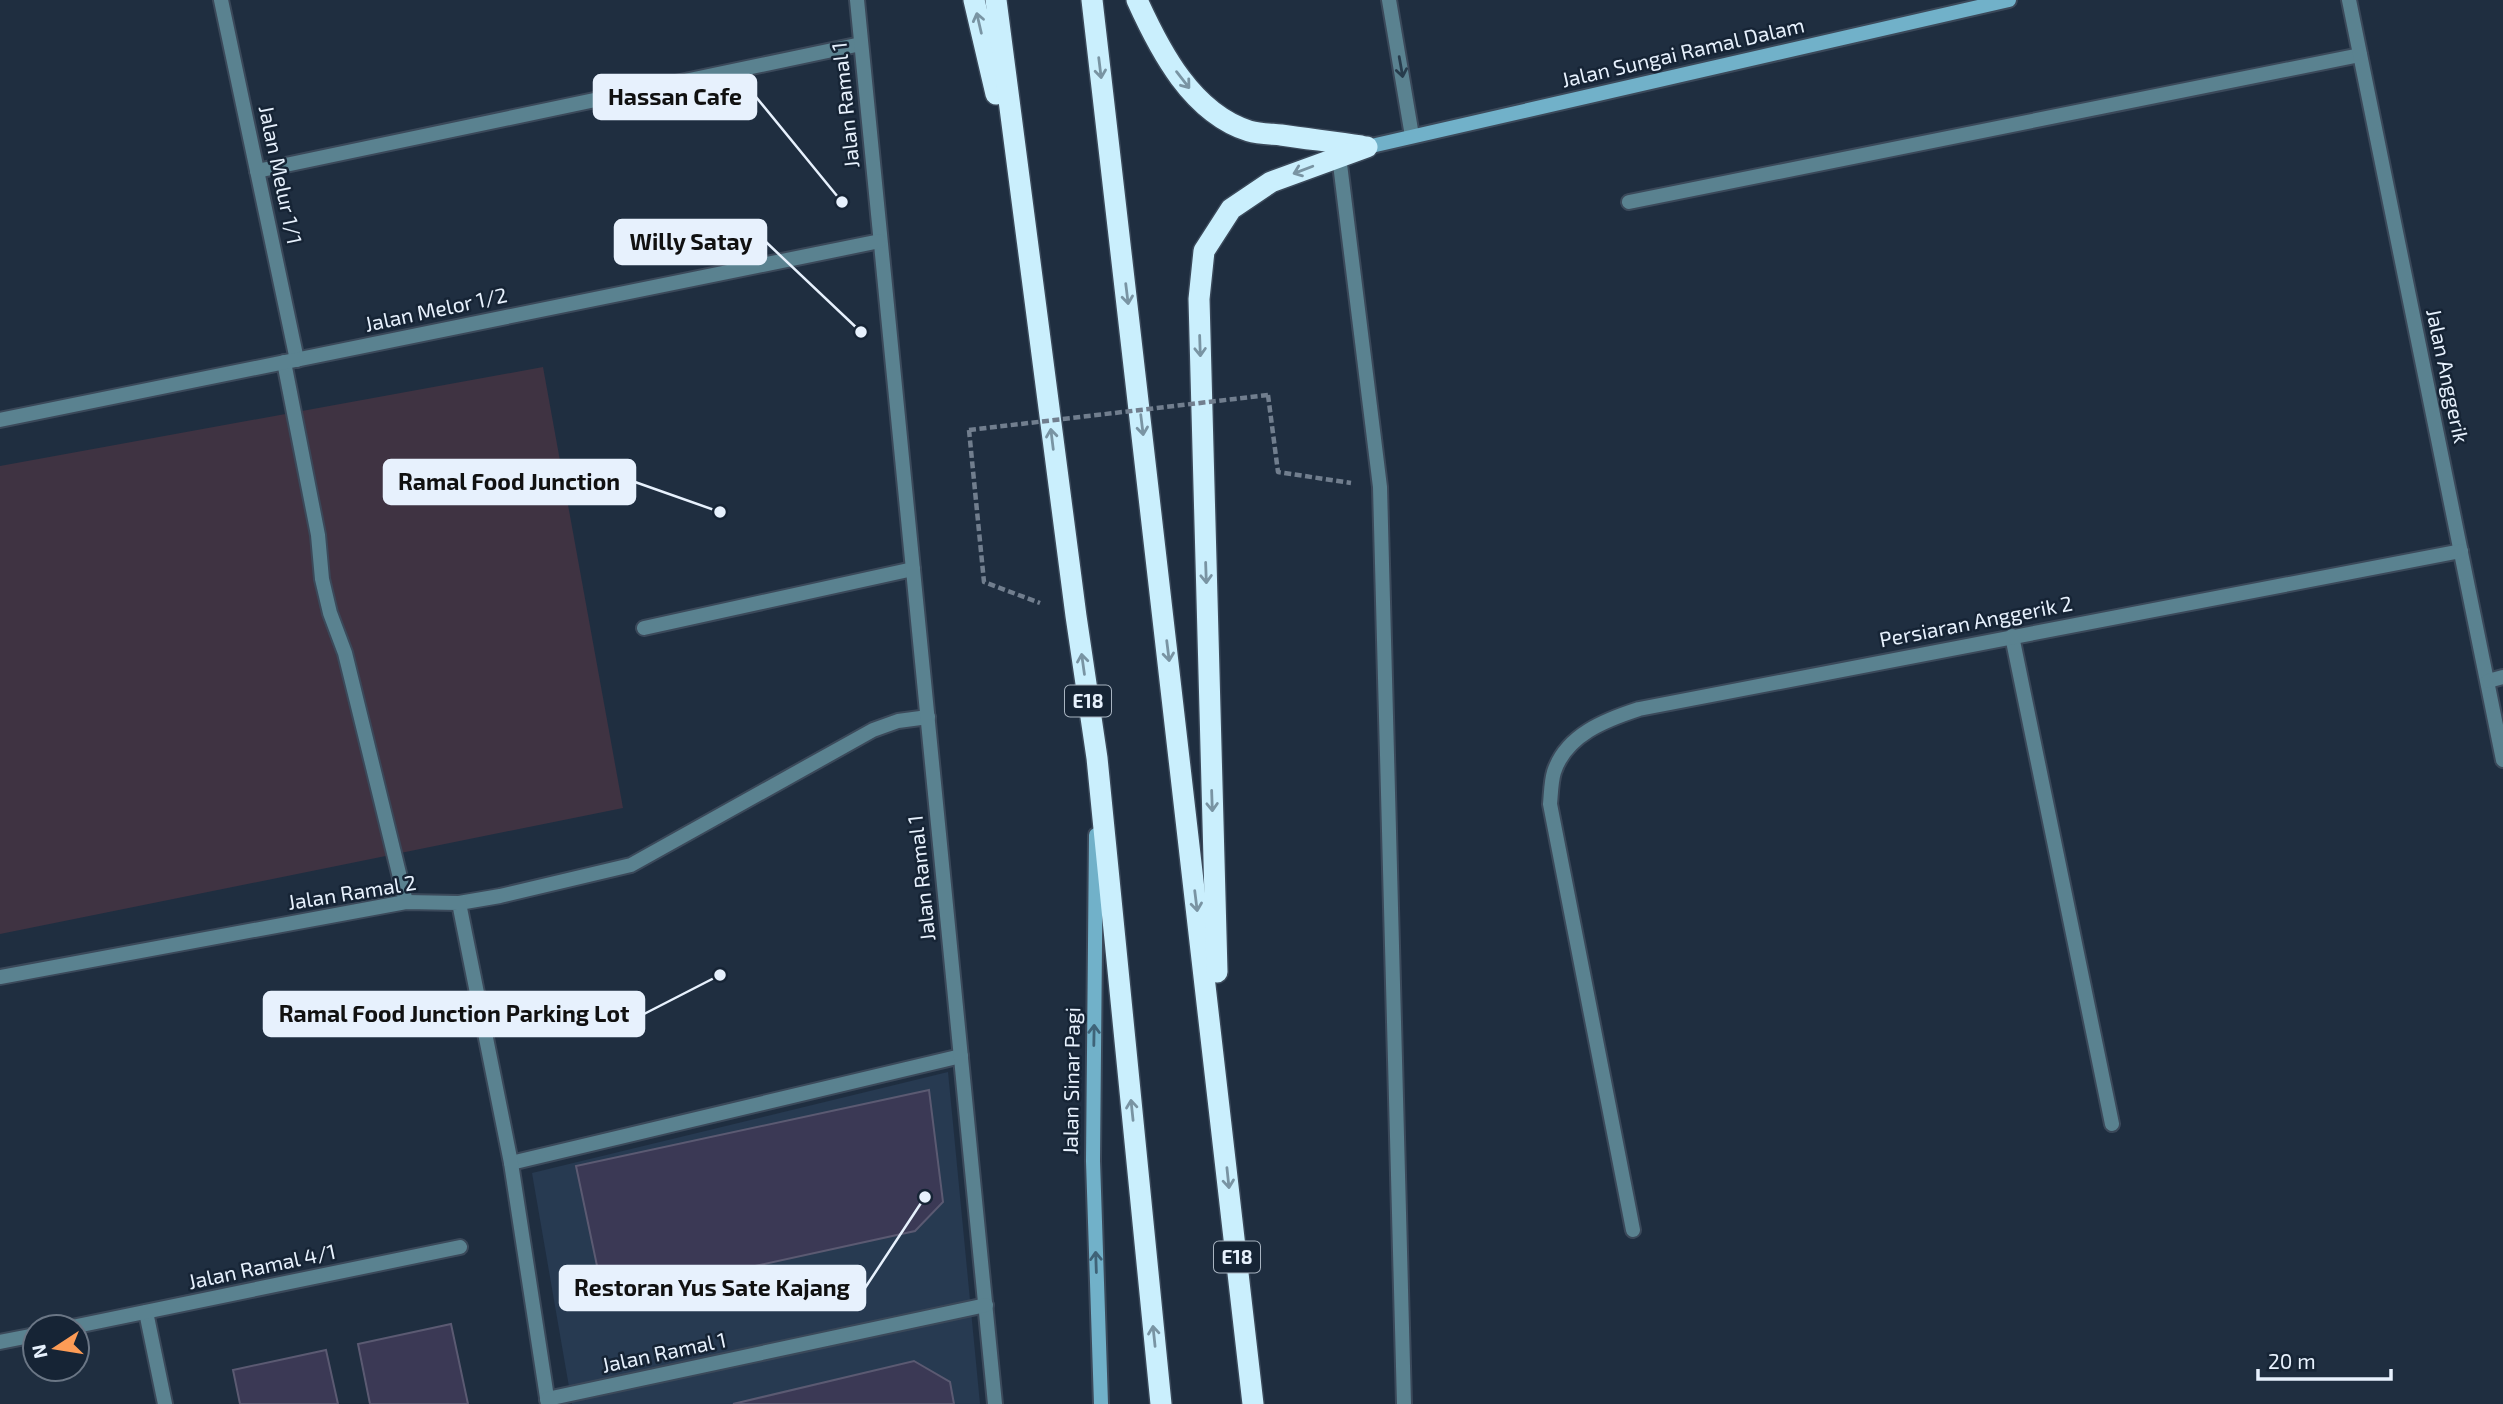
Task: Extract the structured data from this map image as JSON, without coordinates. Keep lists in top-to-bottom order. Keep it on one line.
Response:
{"streets":{"highway":["E18"],"street":["Jalan Sungai Ramal Dalam","Jalan Ramal 1","Jalan Melur 1/1","Jalan Melor 1/2","Jalan Anggerik","Persiaran Anggerik 2","Jalan Ramal 2","Jalan Sinar Pagi","Jalan Ramal 4/1"]},"crossings":[["Jalan Ramal 1","Jalan Melor 1/2"],["Jalan Ramal 1","Jalan Ramal 2"],["Jalan Melur 1/1","Jalan Melor 1/2"],["Jalan Melur 1/1","Jalan Ramal 2"],["Jalan Anggerik","Persiaran Anggerik 2"],["E18","Jalan Sinar Pagi"]],"one_way":["Jalan Sinar Pagi"],"places":["Hassan Cafe","Willy Satay","Ramal Food Junction","Ramal Food Junction Parking Lot","Restoran Yus Sate Kajang"],"scale_bar":"20 m","north":"left"}
